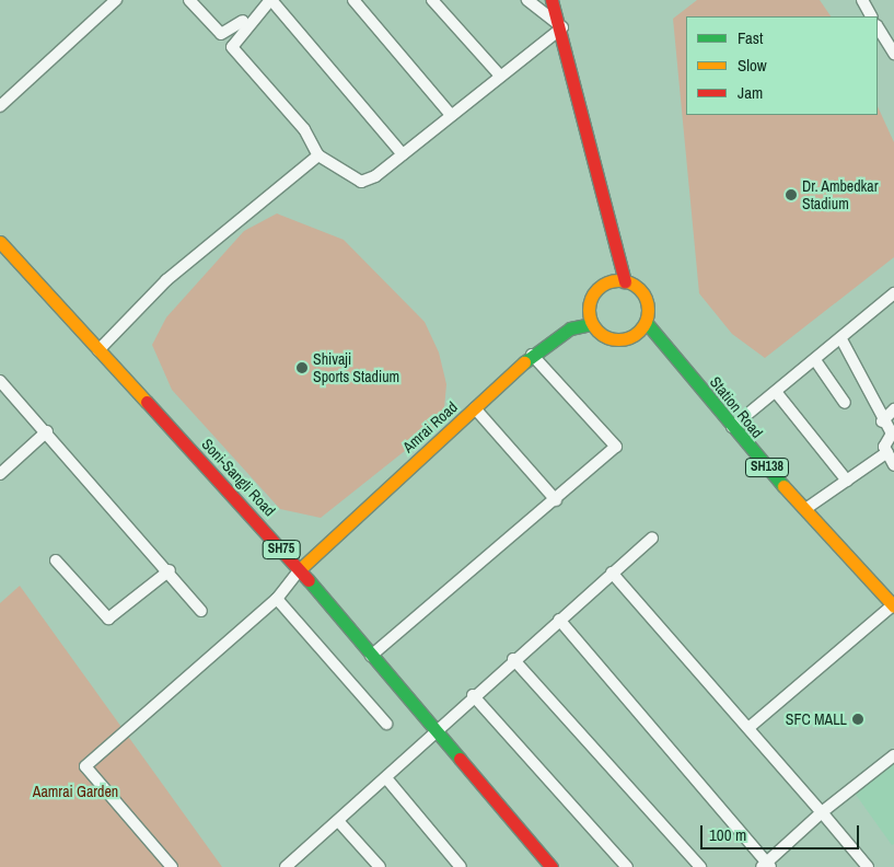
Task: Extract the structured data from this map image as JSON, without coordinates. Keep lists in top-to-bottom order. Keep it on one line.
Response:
{"streets":{"main road":["Station Road","Amrai Road","SH138","Soni-Sangli Road","SH75"]},"crossings":[["Station Road","Amrai Road"],["Amrai Road","Soni-Sangli Road"]],"parks":["Aamrai Garden"],"places":["Dr. Ambedkar Stadium","Shivaji Sports Stadium","SFC MALL"],"legend":["Fast","Slow","Jam"],"scale_bar":"100 m"}
